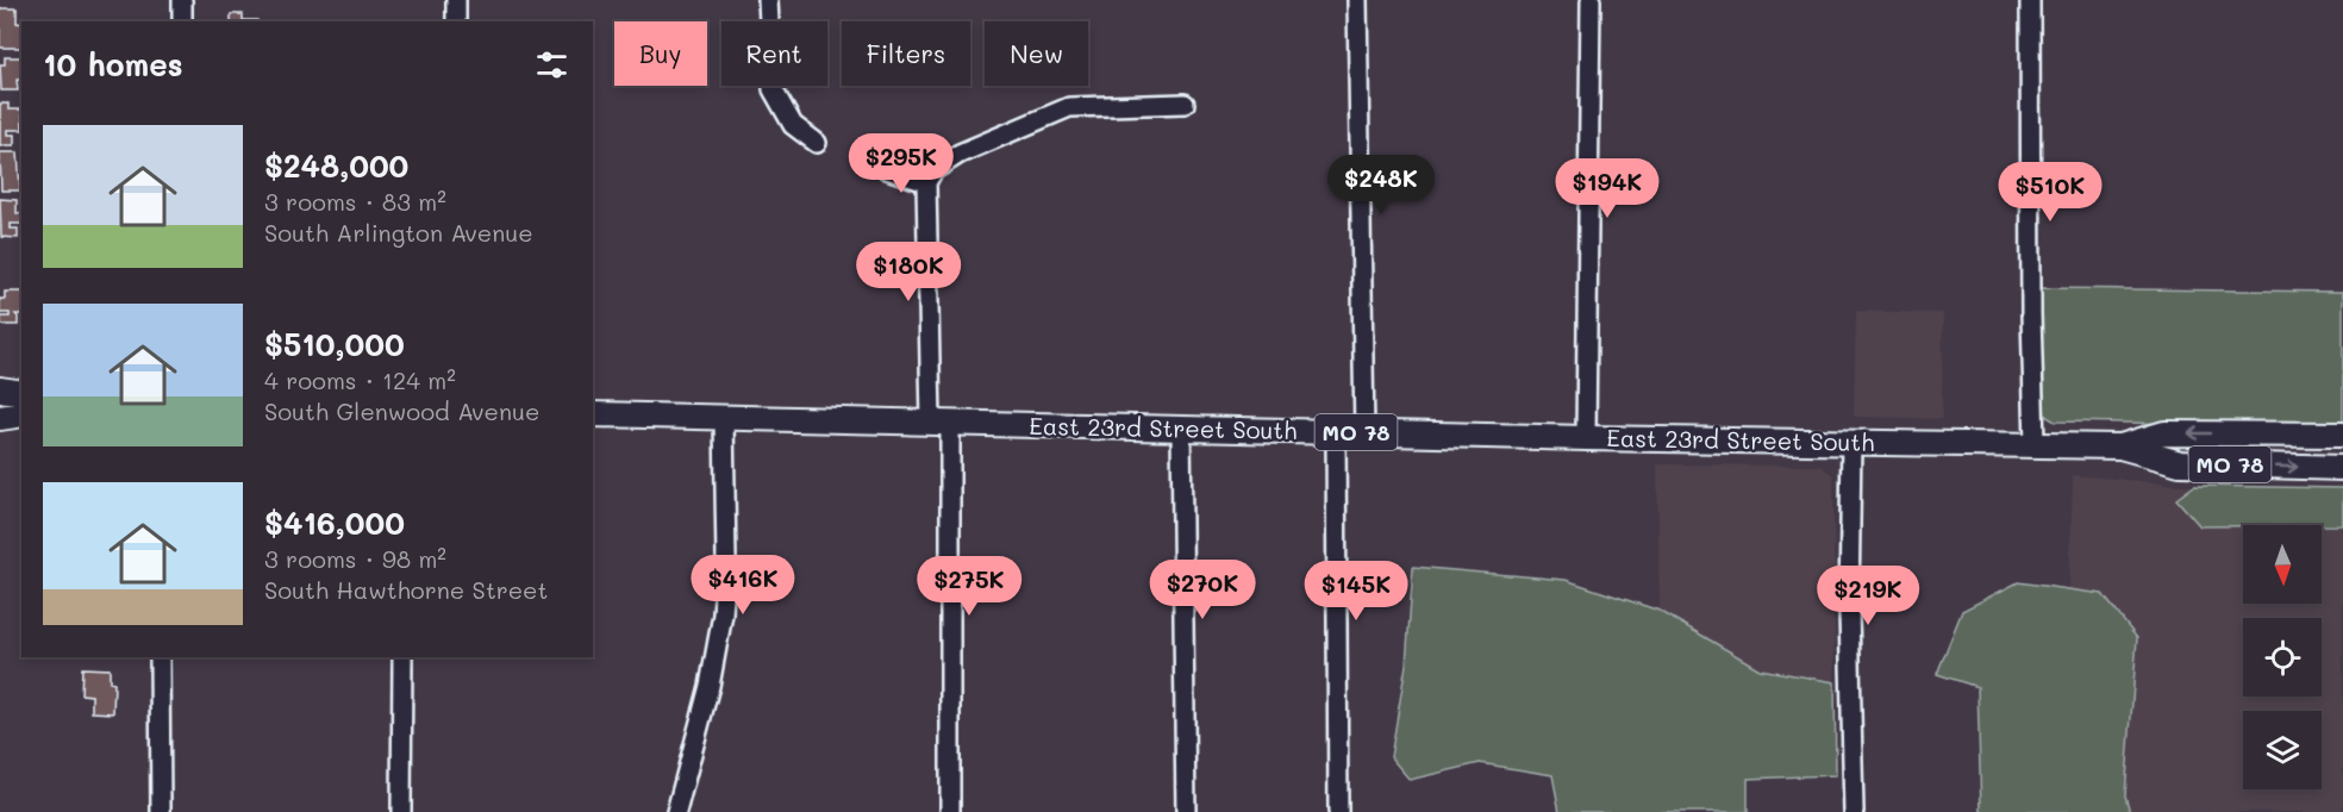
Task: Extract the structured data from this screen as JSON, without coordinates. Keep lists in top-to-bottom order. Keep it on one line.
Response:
{"streets":{"main road":["East 23rd Street South","MO 78"]},"north":"bottom","page":{"chip":["Buy","Rent","Filters","New"],"heading":"10 homes","list":[{"name":"$248,000","note":"3 rooms · 83 m² · South Arlington Avenue"},{"name":"$510,000","note":"4 rooms · 124 m² · South Glenwood Avenue"},{"name":"$416,000","note":"3 rooms · 98 m² · South Hawthorne Street"}],"price":["$295K","$248K","$194K","$510K","$180K","$416K","$275K","$270K","$145K","$219K"]}}
